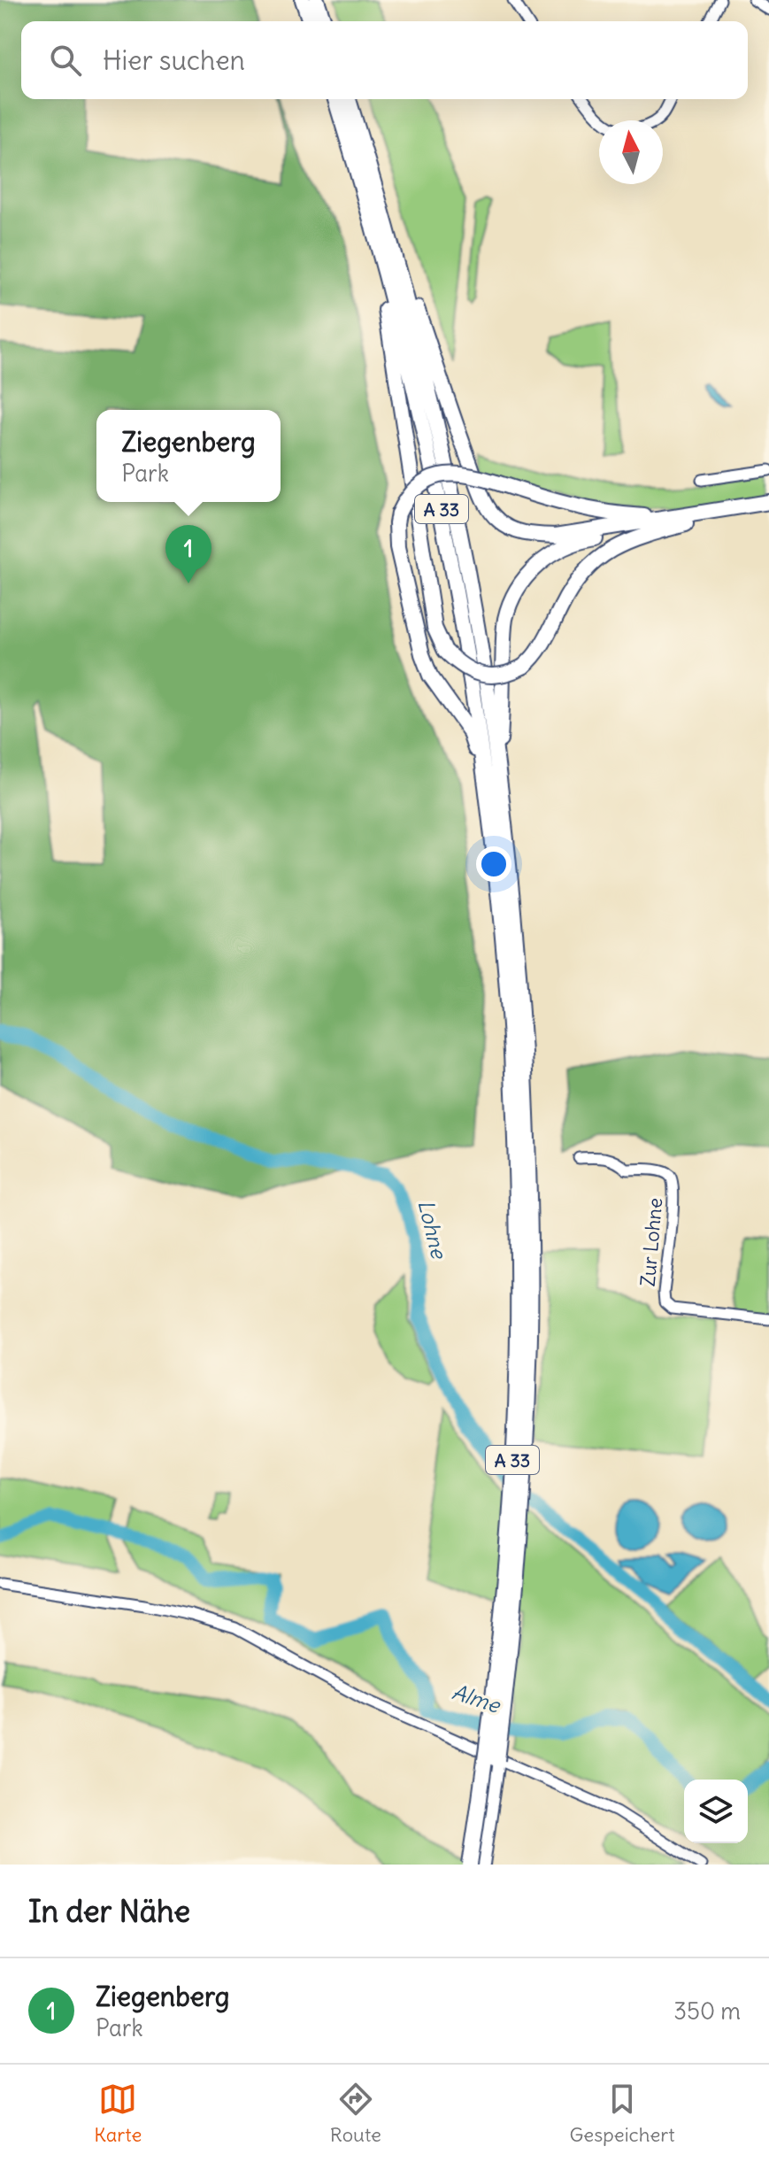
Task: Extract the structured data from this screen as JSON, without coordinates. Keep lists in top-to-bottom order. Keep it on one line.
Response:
{"streets":{"highway":["A 33"],"street":["Zur Lohne"]},"water":["Lohne","Alme"],"north":"top","page":{"search":"Hier suchen","popup":["Ziegenberg","Park"],"pins":"1","heading":"In der Nähe","list":[{"mark":"1","name":"Ziegenberg","note":"Park","value":"350 m"}],"nav":["Karte","Route","Gespeichert"]}}
